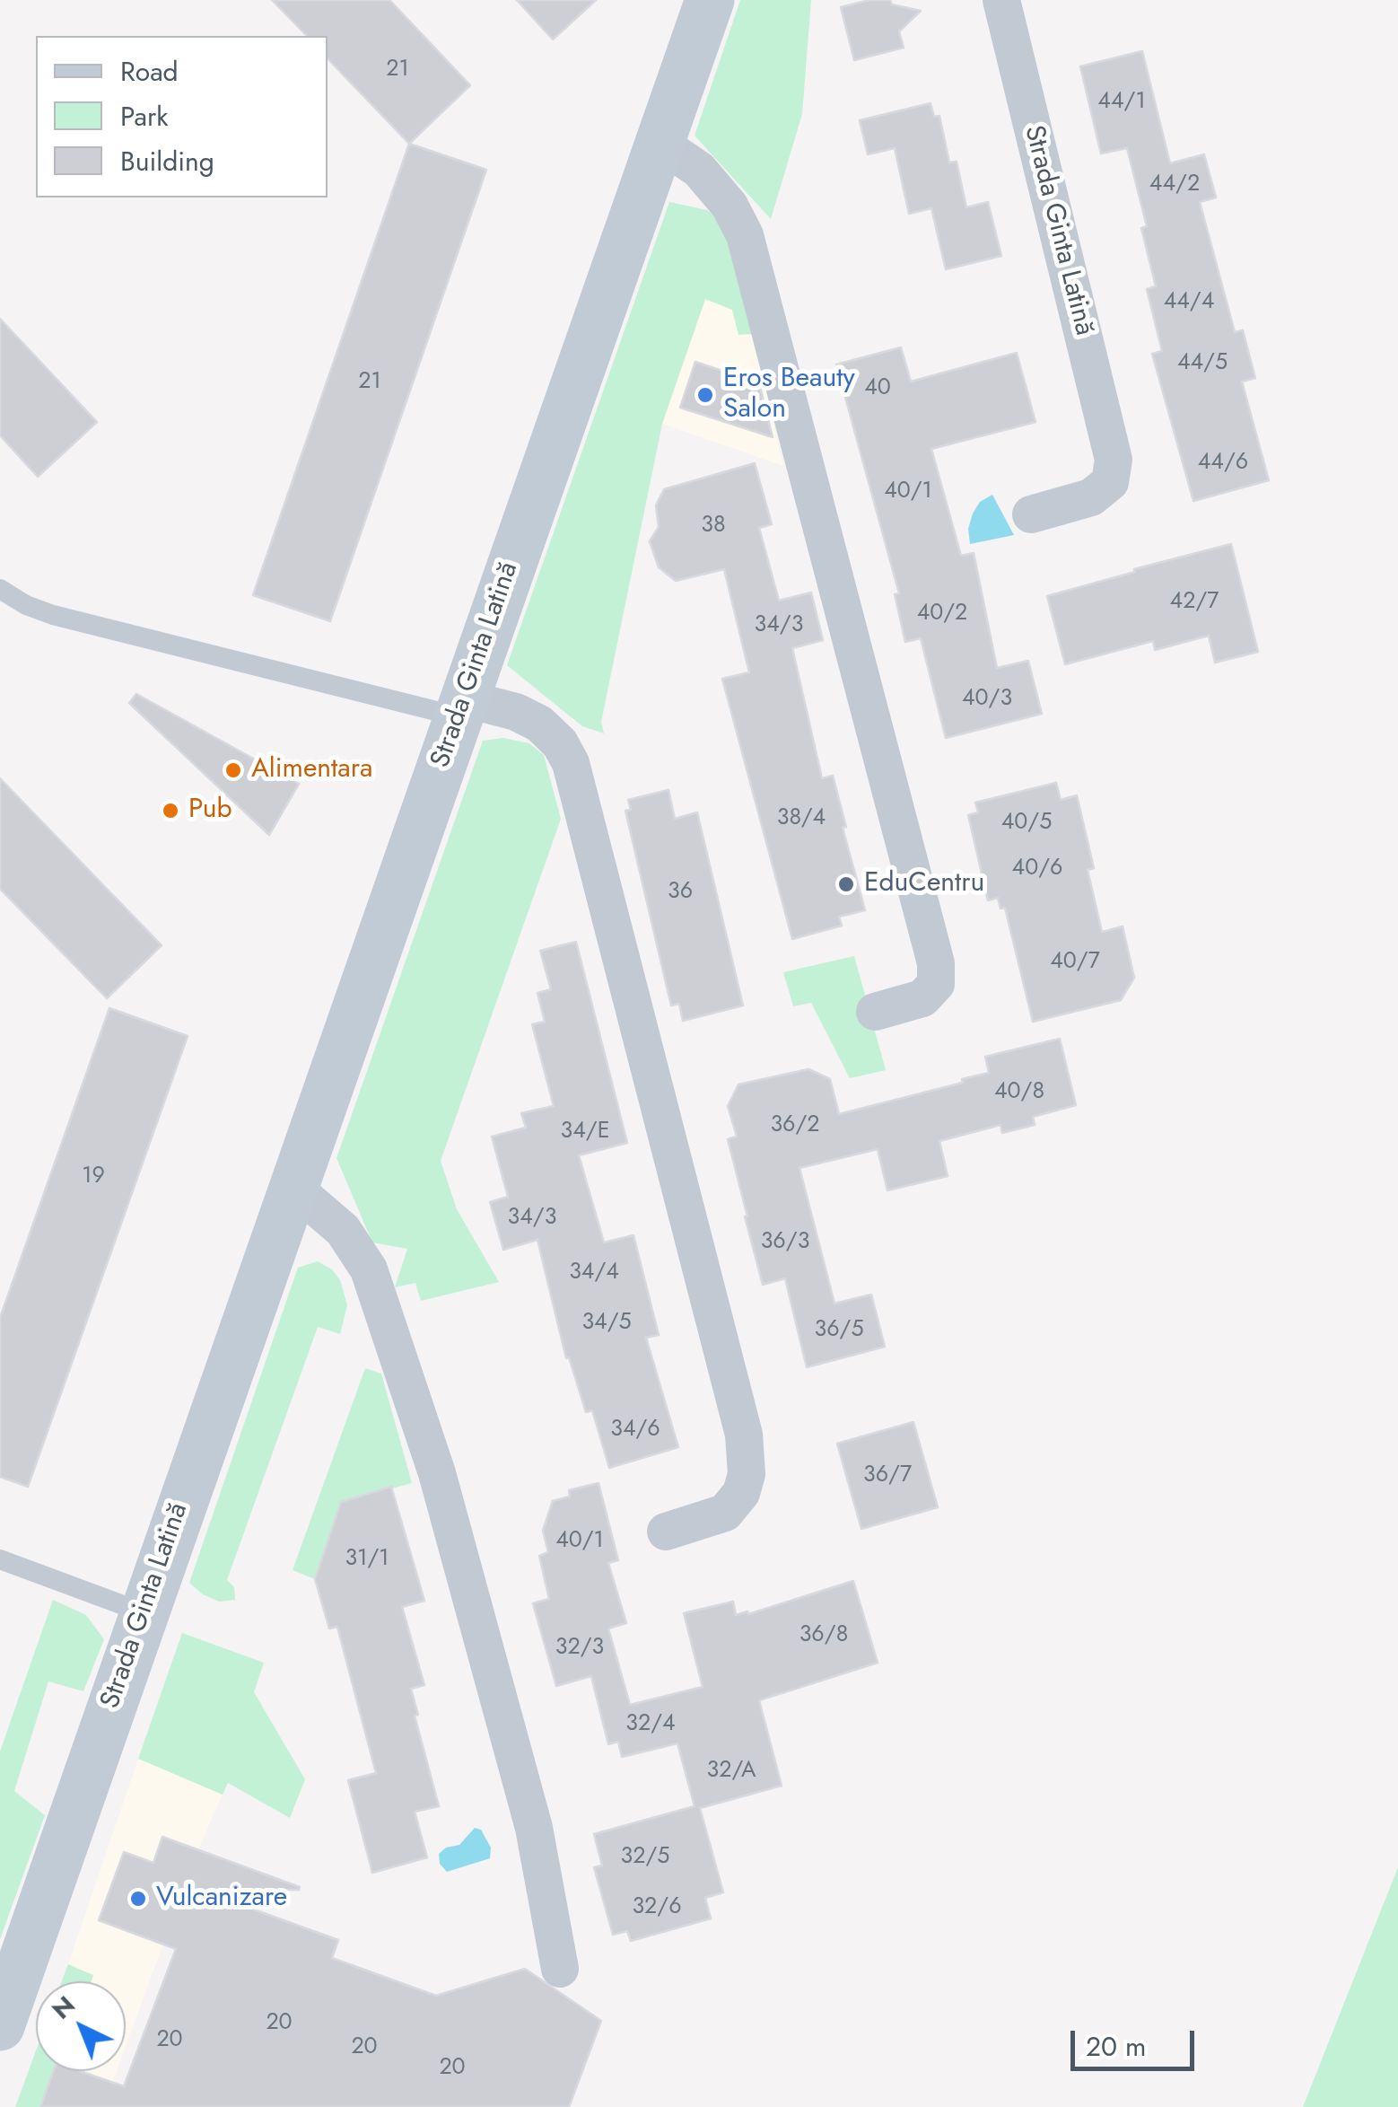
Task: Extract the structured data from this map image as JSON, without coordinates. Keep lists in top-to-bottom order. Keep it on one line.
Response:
{"streets":{"street":["Strada Ginta Latină"]},"places":["Eros Beauty Salon","Alimentara","Pub","EduCentru","Vulcanizare"],"house_numbers":["21","44/1","44/2","44/4","44/5","21","40","44/6","40/1","38","42/7","40/2","34/3","40/3","38/4","40/5","40/6","36","40/7","40/8","36/2","34/E","19","34/3","36/3","34/4","34/5","36/5","34/6","36/7","40/1","31/1","36/8","32/3","32/4","32/A","32/5","32/6","20","20","20","20"],"legend":["Road","Park","Building"],"scale_bar":"20 m","north":"top left"}
